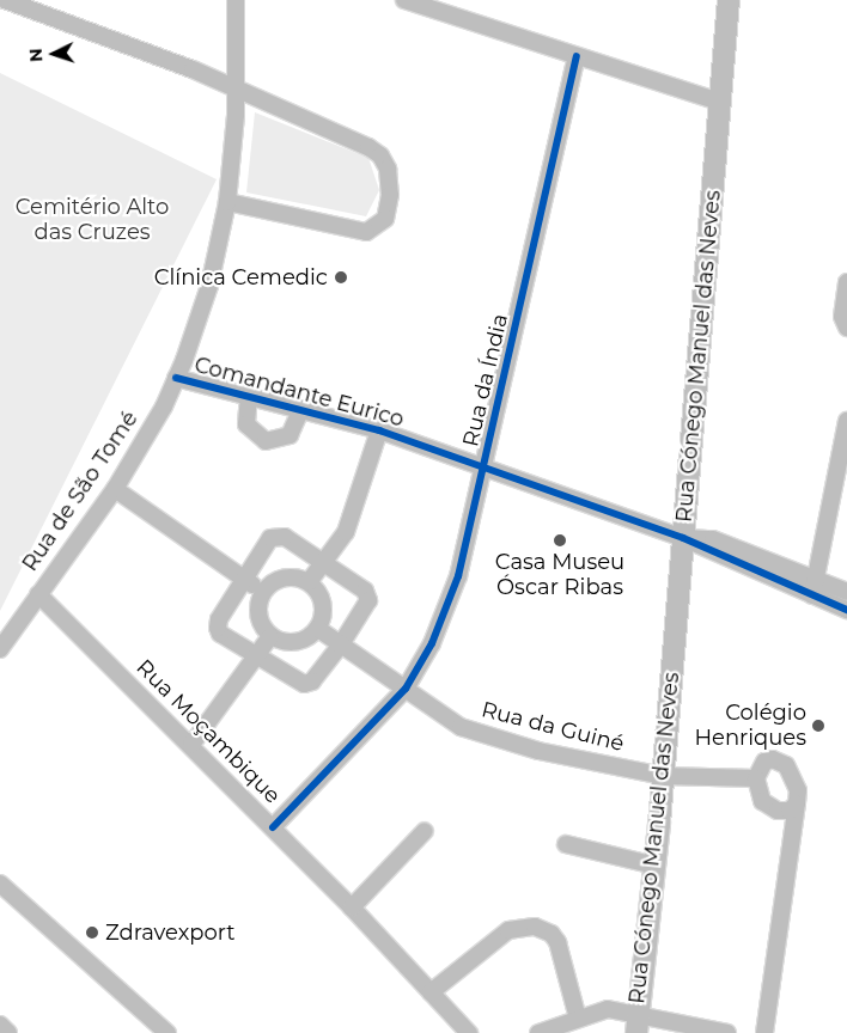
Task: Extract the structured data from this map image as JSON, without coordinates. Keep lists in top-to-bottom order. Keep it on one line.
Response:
{"streets":{"main road":["Rua Cónego Manuel das Neves"],"street":["Rua da Índia","Comandante Eurico","Rua de São Tomé","Rua da Guiné","Rua Moçambique"]},"crossings":[["Rua Cónego Manuel das Neves","Comandante Eurico"],["Rua Cónego Manuel das Neves","Rua da Guiné"],["Rua da Índia","Comandante Eurico"],["Rua da Índia","Rua da Guiné"],["Rua da Índia","Rua Moçambique"],["Comandante Eurico","Rua de São Tomé"],["Rua de São Tomé","Rua Moçambique"]],"parks":["Cemitério Alto das Cruzes"],"places":["Clínica Cemedic","Casa Museu Óscar Ribas","Colégio Henriques","Zdravexport"],"north":"left"}
